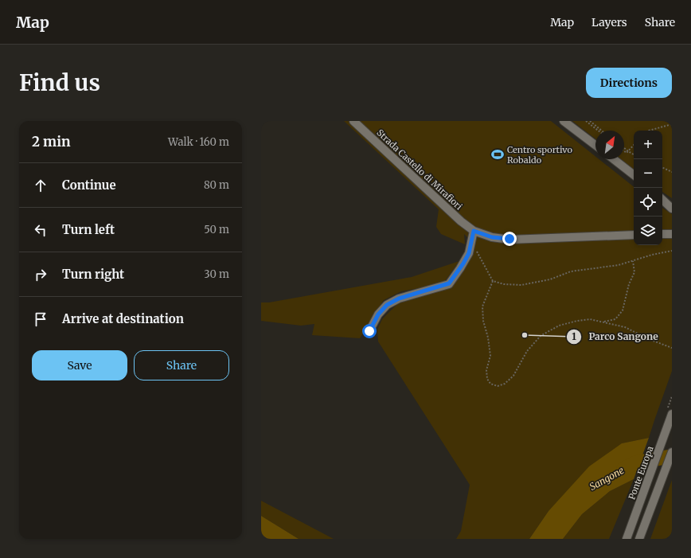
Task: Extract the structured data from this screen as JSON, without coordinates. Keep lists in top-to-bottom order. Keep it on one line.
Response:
{"streets":{"street":["Strada Castello di Mirafiori","Ponte Europa"]},"water":["Sangone"],"places":{"sports":["Centro sportivo Robaldo"],"other":["Parco Sangone"]},"north":"top right","page":{"header":"Map","nav":["Map","Layers","Share"],"buttons":["Directions",["Save","Share"]],"title":"Find us","heading":["2 min","Walk · 160 m"],"map_buttons":["+","−"],"list":[["Continue","80 m"],["Turn left","50 m"],["Turn right","30 m"],"Arrive at destination"]}}
